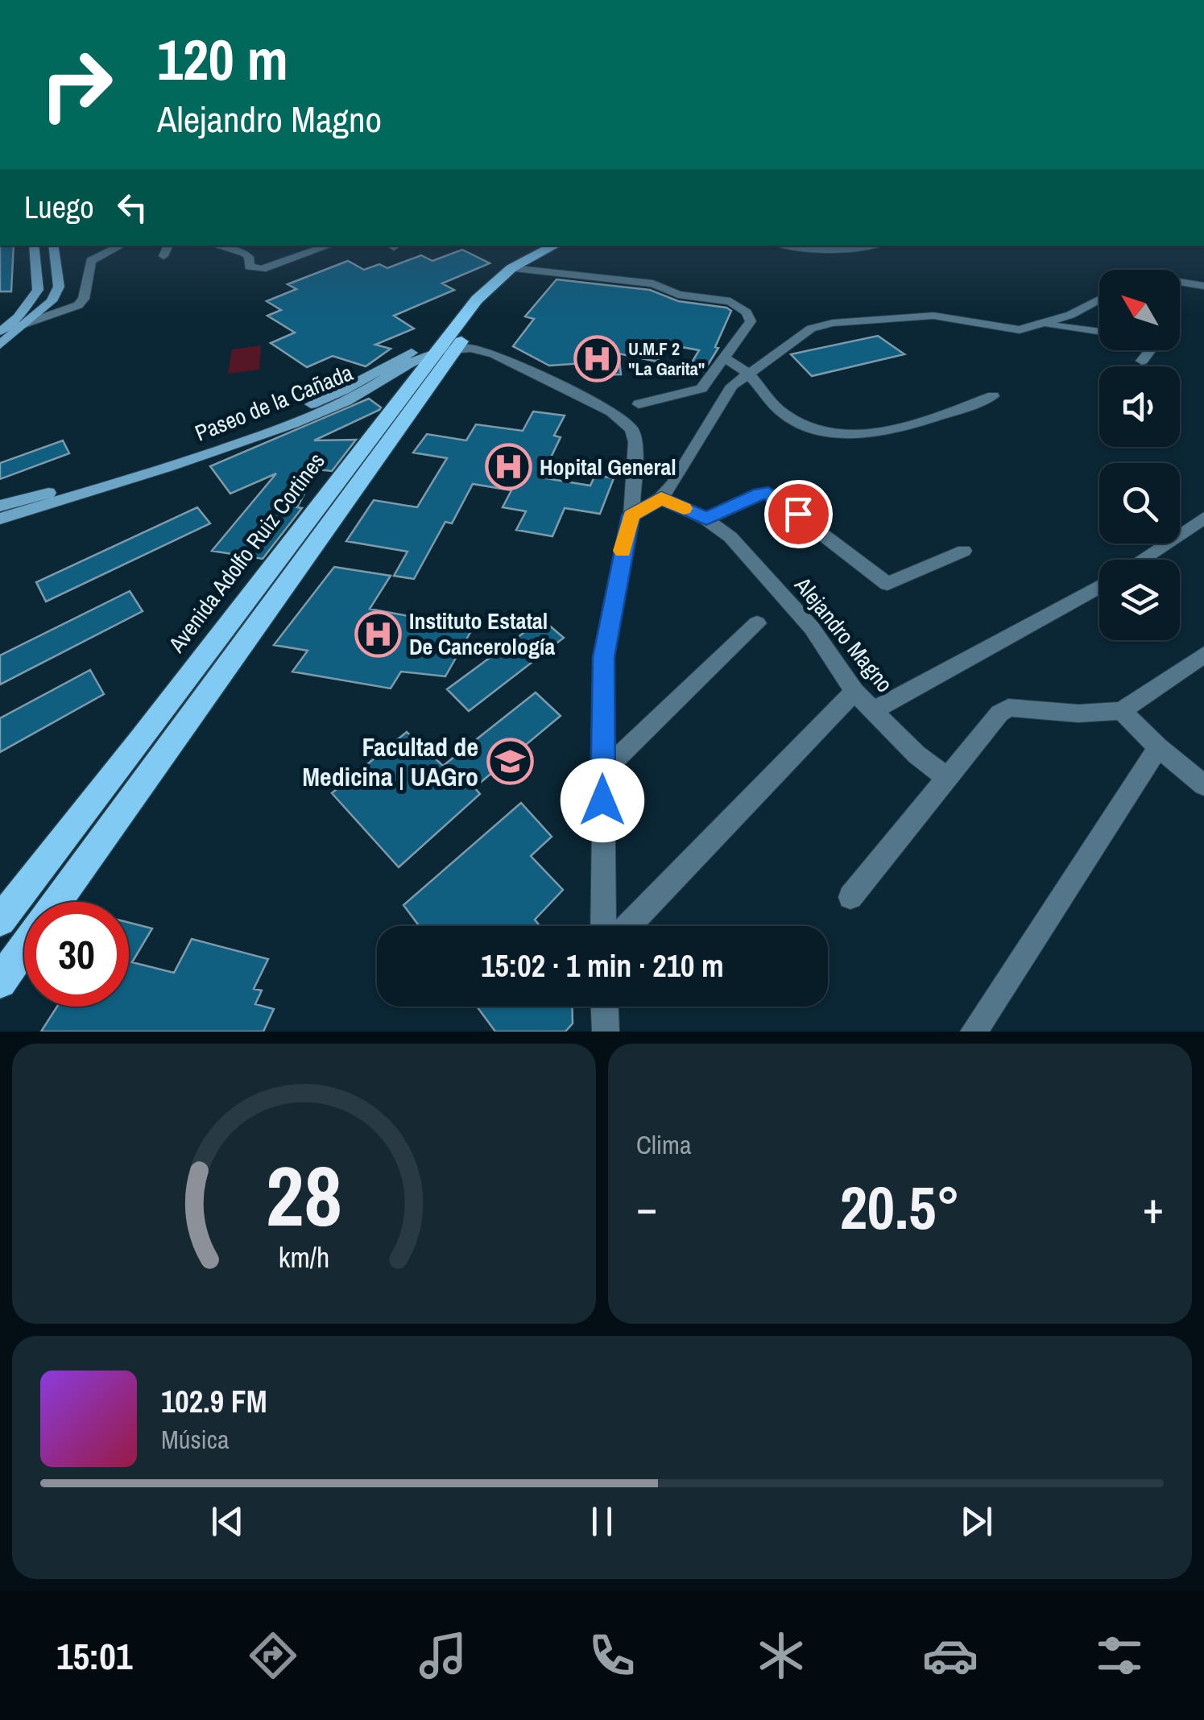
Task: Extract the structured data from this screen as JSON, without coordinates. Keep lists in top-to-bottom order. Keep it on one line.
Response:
{"streets":{"main road":["Avenida Adolfo Ruiz Cortines"],"street":["Paseo de la Cañada","Alejandro Magno"]},"crossings":[["Paseo de la Cañada","Avenida Adolfo Ruiz Cortines"]],"places":{"hospital":["U.M.F 2 \"La Garita\"","Hopital General","Instituto Estatal De Cancerología"],"school or university":["Facultad de Medicina | UAGro"]},"north":"top left","page":{"turn":["120 m","Alejandro Magno"],"then":"Luego","limit":"30","trip":"15:02 · 1 min · 210 m","tile":"Clima","heat":["−","20.5°","+"],"song":["102.9 FM","Música"],"tabs":"15:01","gauge":["28","km/h"]}}
